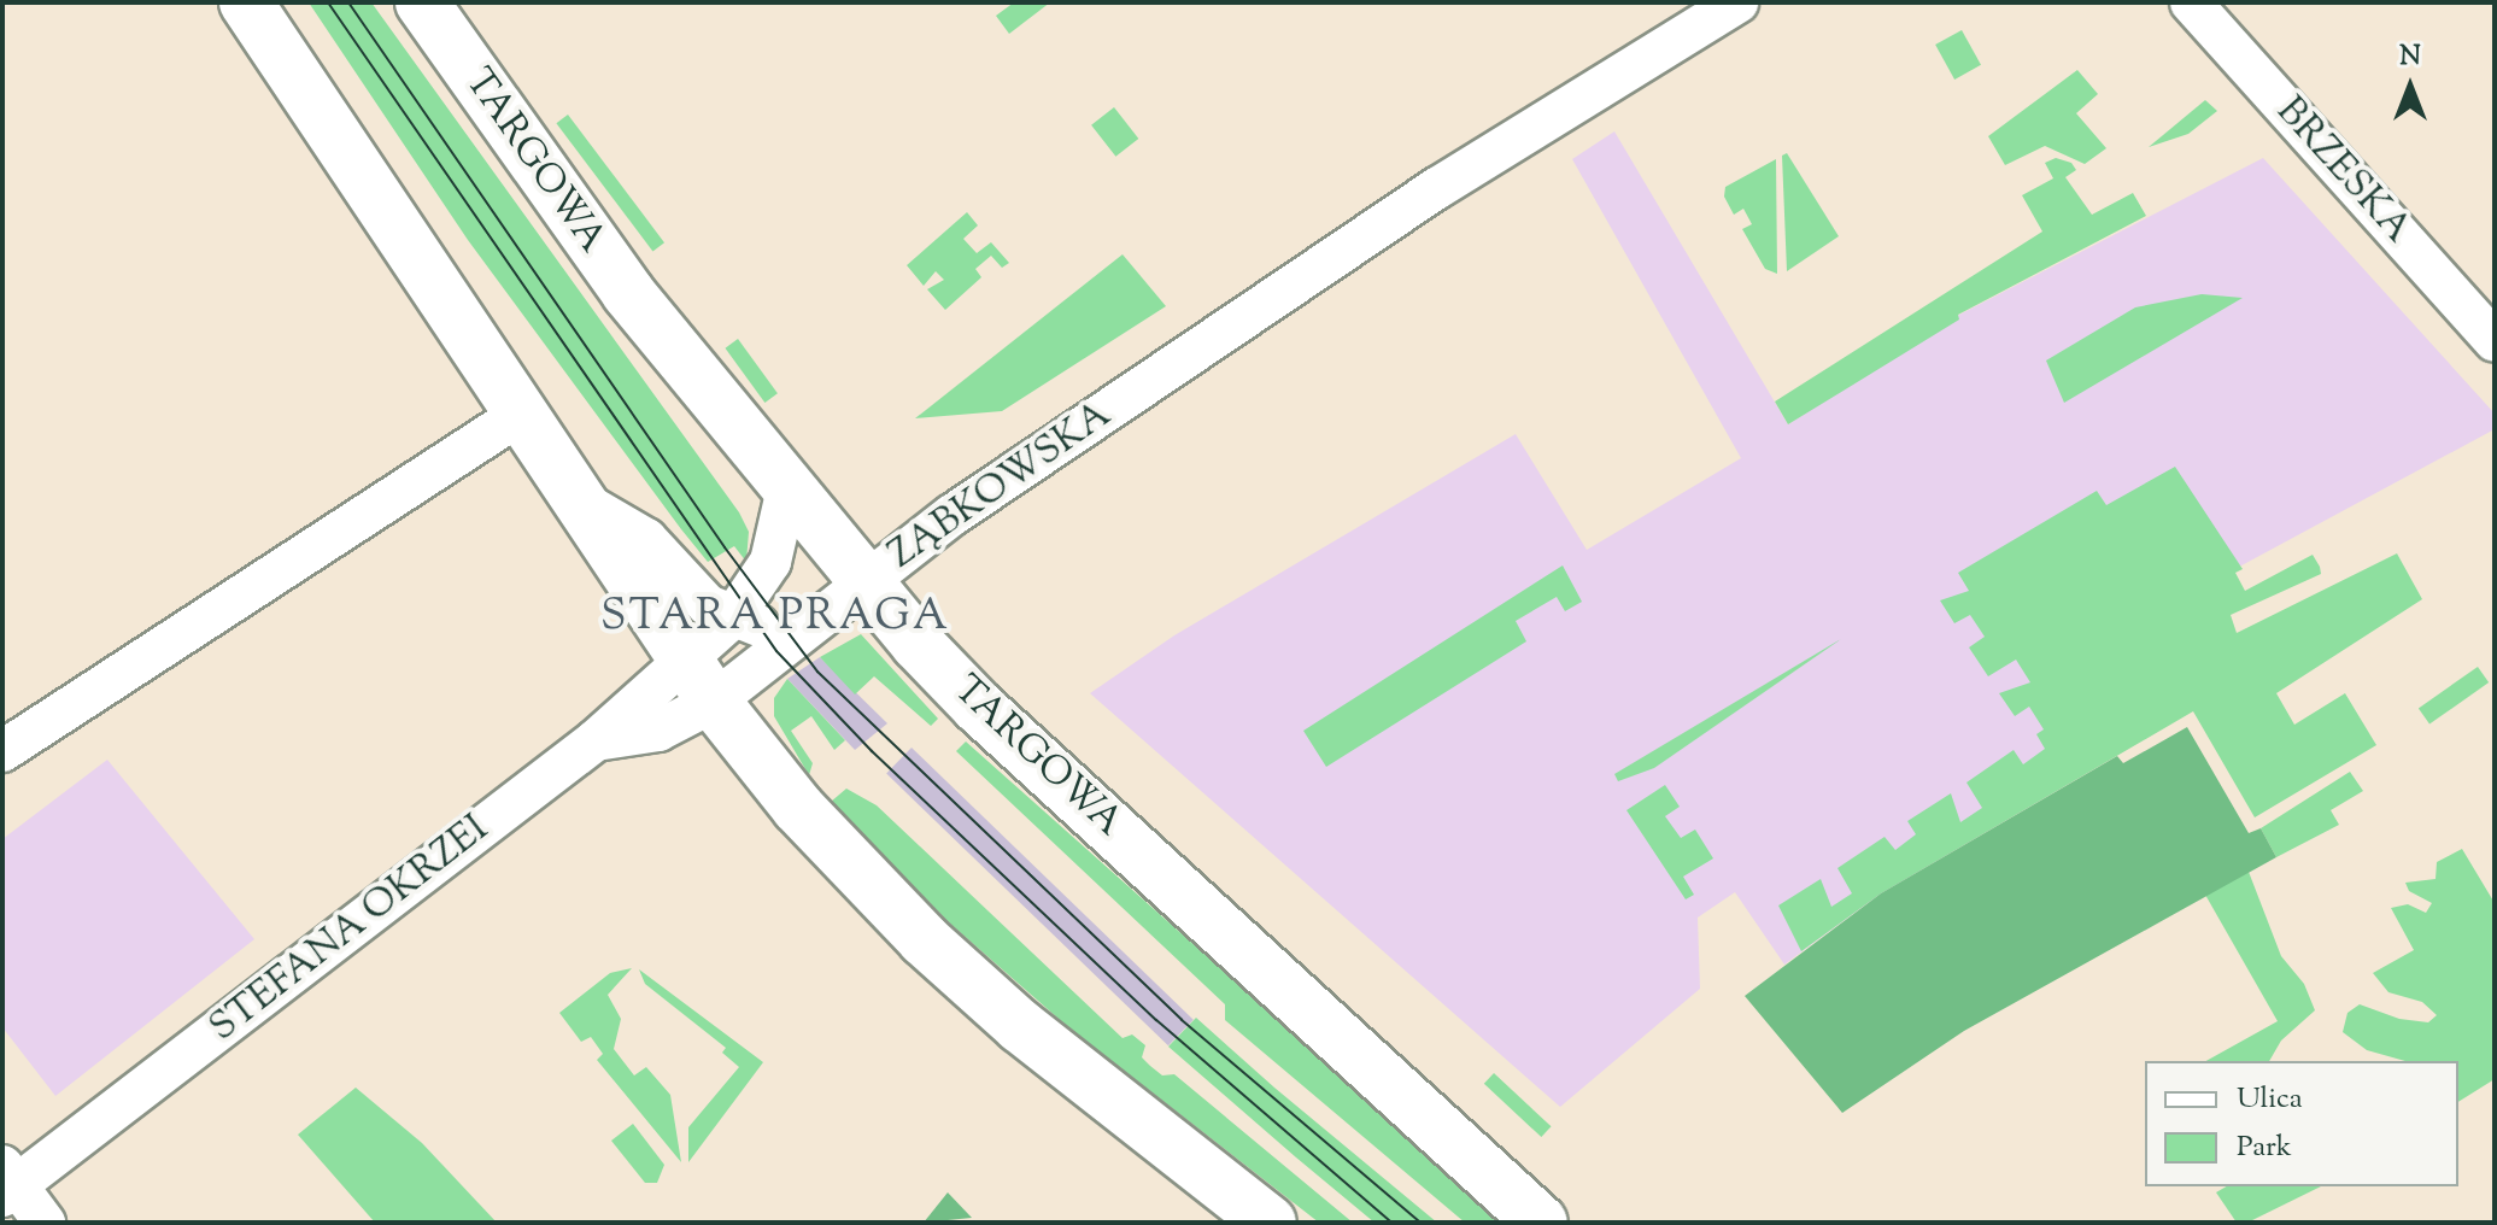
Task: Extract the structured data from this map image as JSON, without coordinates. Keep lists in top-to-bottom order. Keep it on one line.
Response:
{"streets":{"main road":["TARGOWA"],"street":["BRZESKA","ZĄBKOWSKA","STEFANA OKRZEI"]},"crossings":[["TARGOWA","ZĄBKOWSKA"],["ZĄBKOWSKA","STEFANA OKRZEI"]],"districts":["STARA PRAGA"],"legend":["Ulica","Park"],"north":"top"}
